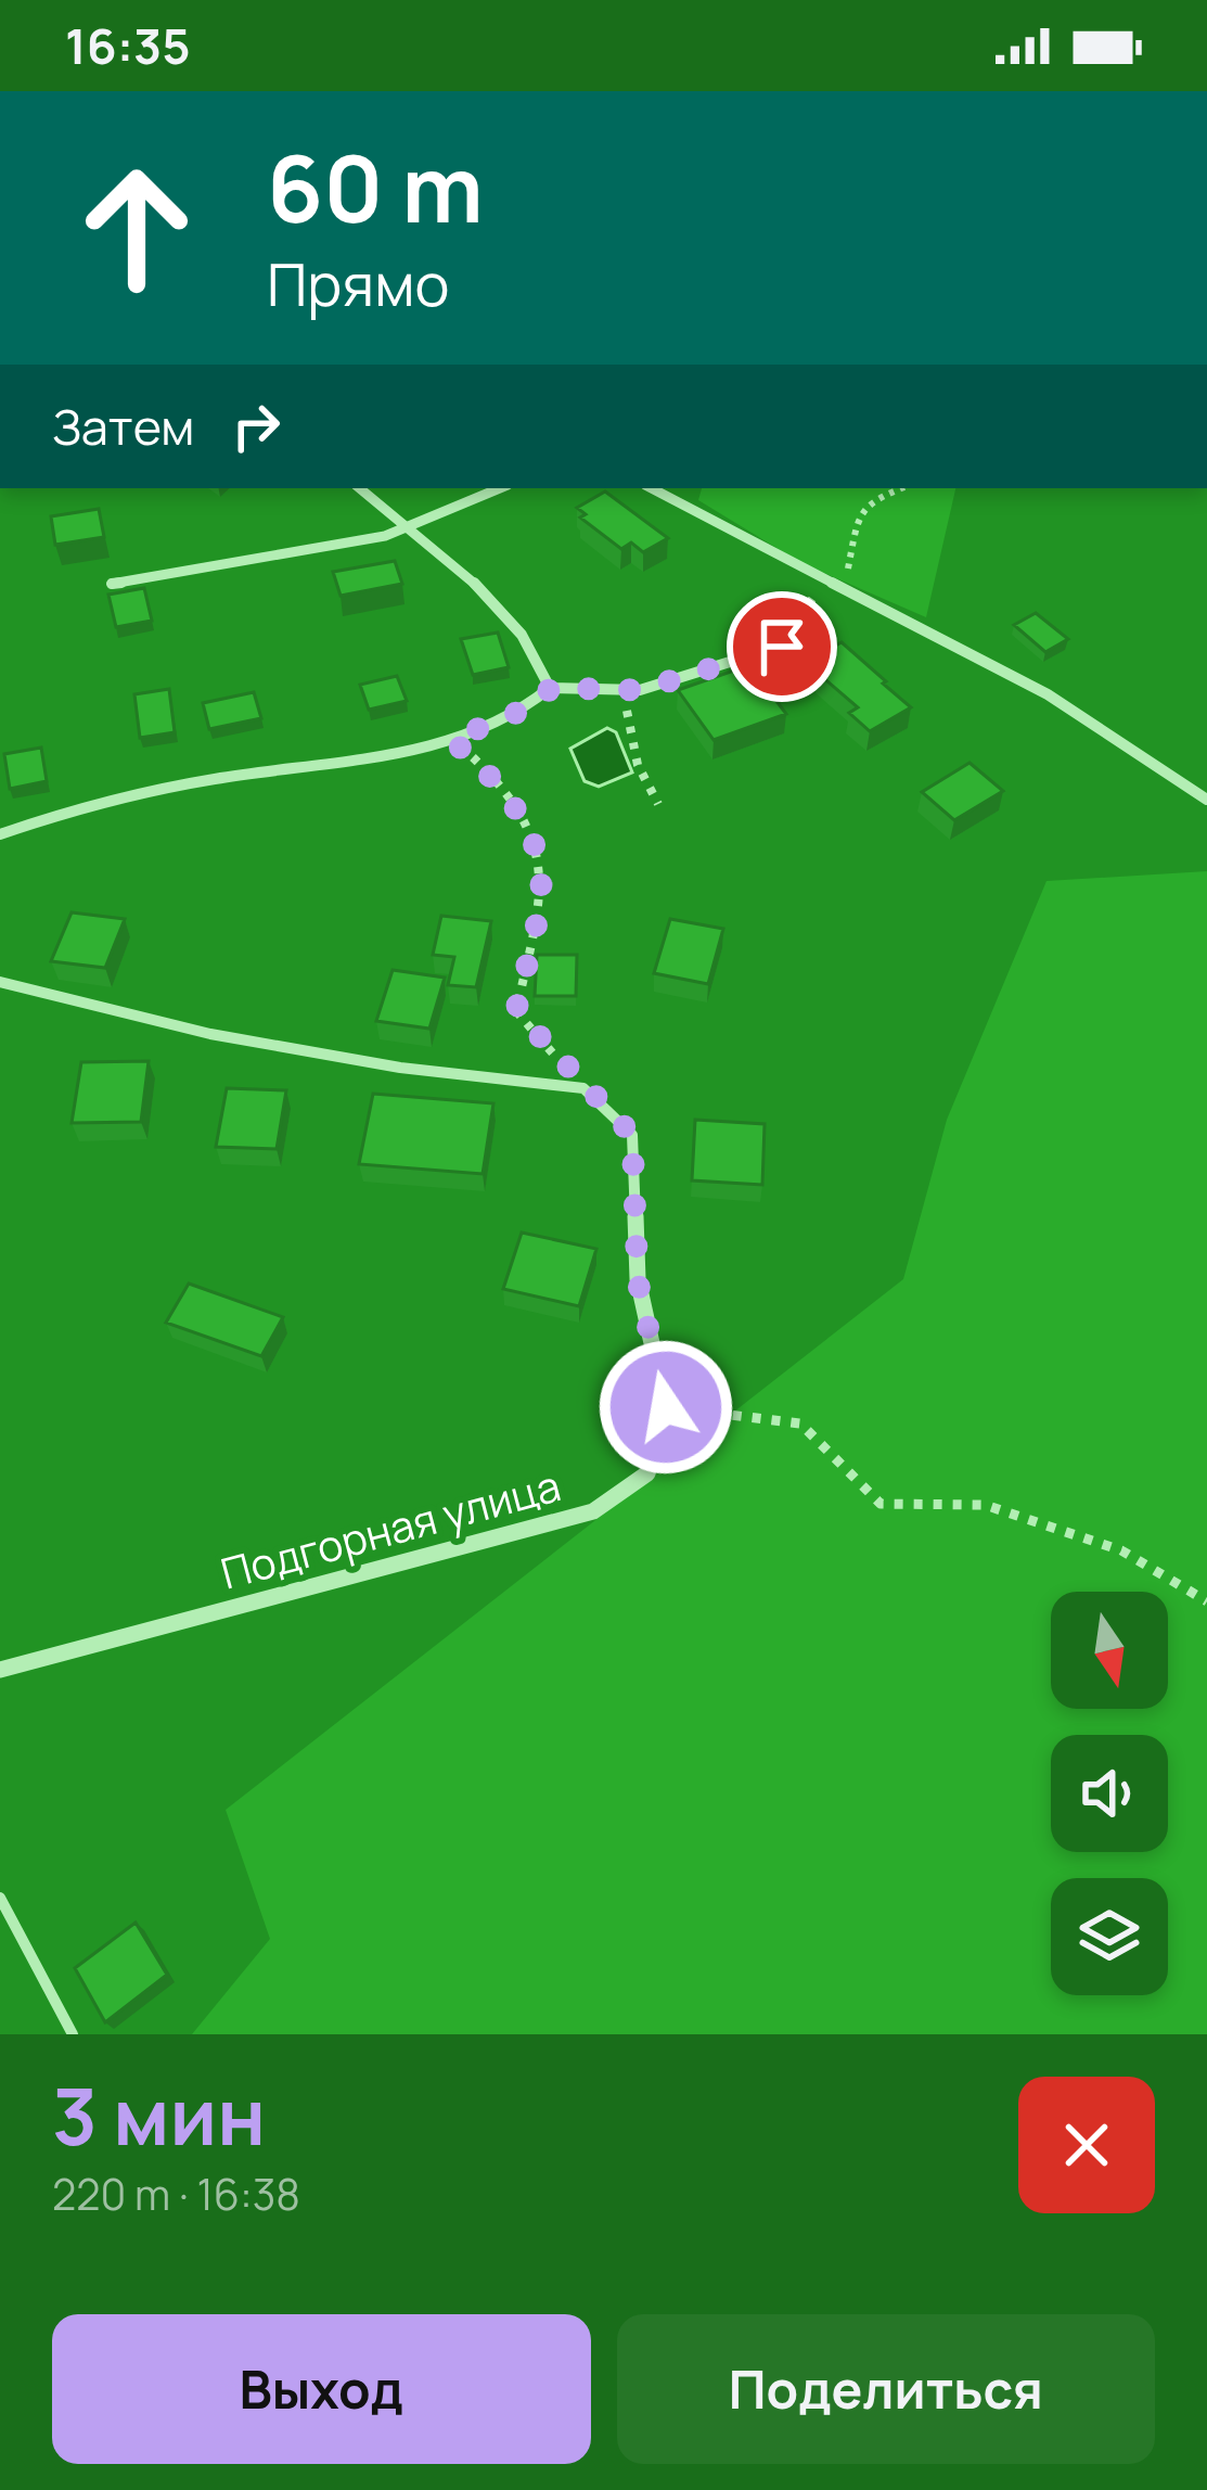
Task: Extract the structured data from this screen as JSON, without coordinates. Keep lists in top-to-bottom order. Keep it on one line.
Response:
{"streets":{"street":["Подгорная улица"]},"north":"bottom","page":{"status":"16:35","turn":["60 m","Прямо"],"then":"Затем","heading":["3 мин","220 m · 16:38"],"buttons":["Выход","Поделиться"]}}
